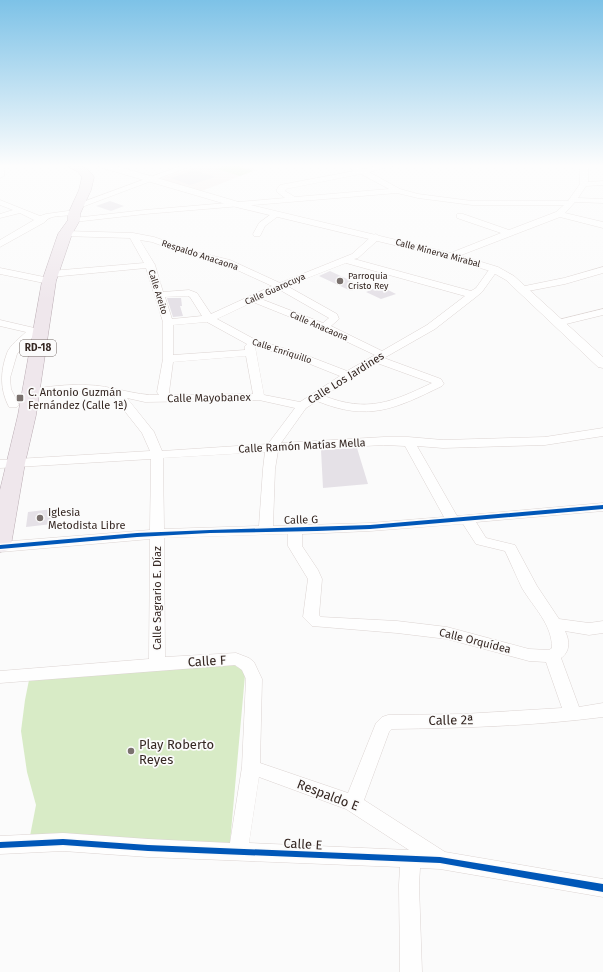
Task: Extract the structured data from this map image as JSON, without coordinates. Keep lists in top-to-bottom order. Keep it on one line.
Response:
{"streets":{"main road":["RD-18"],"street":["Calle Minerva Mirabal","Respaldo Anacaona","Calle Guarocuya","Calle Areito","Calle Anacaona","Calle Enriquillo","Calle Los Jardines","Calle Mayobanex","Calle Ramón Matías Mella","Calle G","Calle Sagrario E. Díaz","Calle Orquídea","Calle F","Calle 2ª","Respaldo E","Calle E"]},"crossings":[["Calle Minerva Mirabal","Calle Guarocuya"],["Calle Minerva Mirabal","Calle Los Jardines"],["Respaldo Anacaona","Calle Guarocuya"],["Respaldo Anacaona","Calle Areito"],["Respaldo Anacaona","Calle Anacaona"],["Respaldo Anacaona","RD-18"],["Calle Guarocuya","Calle Areito"],["Calle Guarocuya","Calle Anacaona"],["Calle Guarocuya","Calle Enriquillo"],["Calle Areito","Calle Enriquillo"],["Calle Areito","Calle Mayobanex"],["Calle Anacaona","Calle Los Jardines"],["RD-18","Calle Ramón Matías Mella"],["RD-18","Calle G"],["Calle Enriquillo","Calle Los Jardines"],["Calle Los Jardines","Calle Mayobanex"],["Calle Los Jardines","Calle Ramón Matías Mella"],["Calle Los Jardines","Calle G"],["Calle Mayobanex","Calle Sagrario E. Díaz"],["Calle Ramón Matías Mella","Calle Sagrario E. Díaz"],["Calle G","Calle Sagrario E. Díaz"],["Calle G","Calle Orquídea"],["Calle Sagrario E. Díaz","Calle F"],["Calle F","Respaldo E"],["Calle F","Calle E"],["Calle 2ª","Respaldo E"],["Respaldo E","Calle E"]],"places":{"other":["Parroquia Cristo Rey","Iglesia Metodista Libre","Play Roberto Reyes"],"transit":["C. Antonio Guzmán Fernández (Calle 1ª)"]}}
